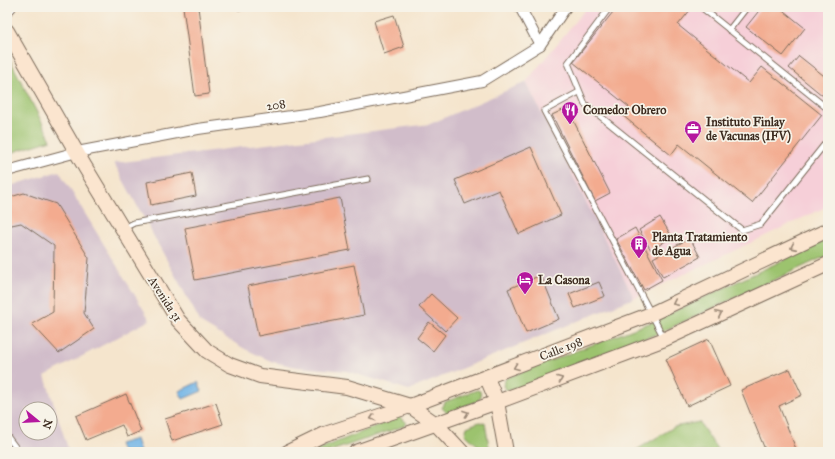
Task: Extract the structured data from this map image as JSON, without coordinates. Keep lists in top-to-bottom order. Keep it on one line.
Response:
{"streets":{"main road":["Avenida 31","Calle 198"],"street":["208"]},"crossings":[["208","Avenida 31"],["Avenida 31","Calle 198"]],"places":{"restaurant":["Comedor Obrero"],"office":["Instituto Finlay de Vacunas (IFV)"],"building":["Planta Tratamiento de Agua"],"hotel":["La Casona"]},"north":"right"}
